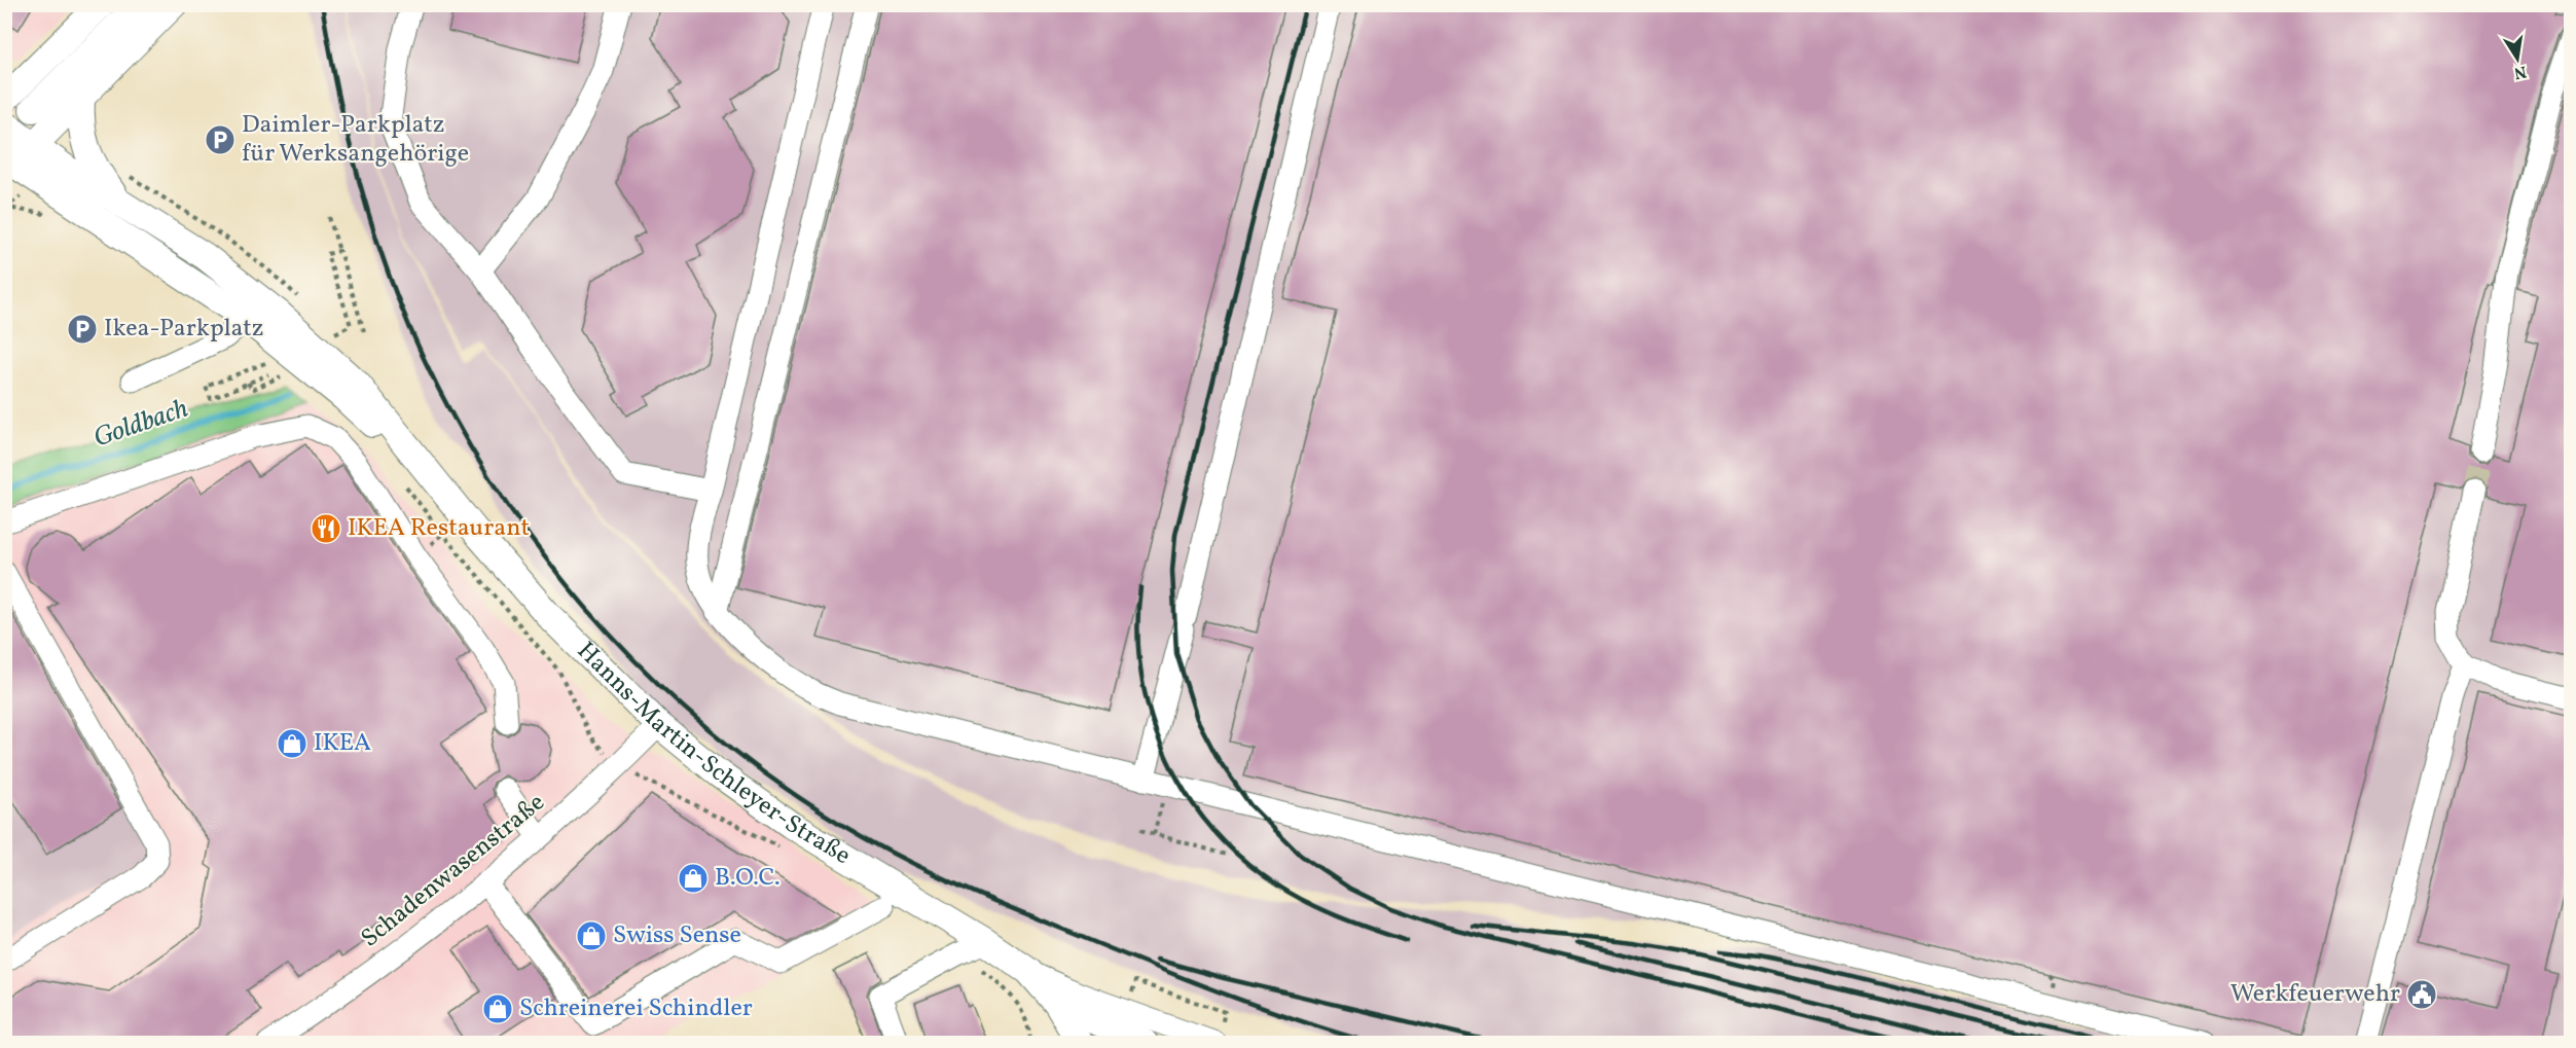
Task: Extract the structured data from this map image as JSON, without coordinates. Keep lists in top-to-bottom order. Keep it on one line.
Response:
{"streets":{"main road":["Hanns-Martin-Schleyer-Straße"],"street":["Schadenwasenstraße"]},"crossings":[["Hanns-Martin-Schleyer-Straße","Schadenwasenstraße"]],"water":["Goldbach"],"places":{"parking":["Daimler-Parkplatz für Werksangehörige","Ikea-Parkplatz"],"restaurant":["IKEA Restaurant"],"shop":["IKEA","B.O.C.","Swiss Sense","Schreinerei Schindler"],"public building":["Werkfeuerwehr"]},"north":"bottom"}
